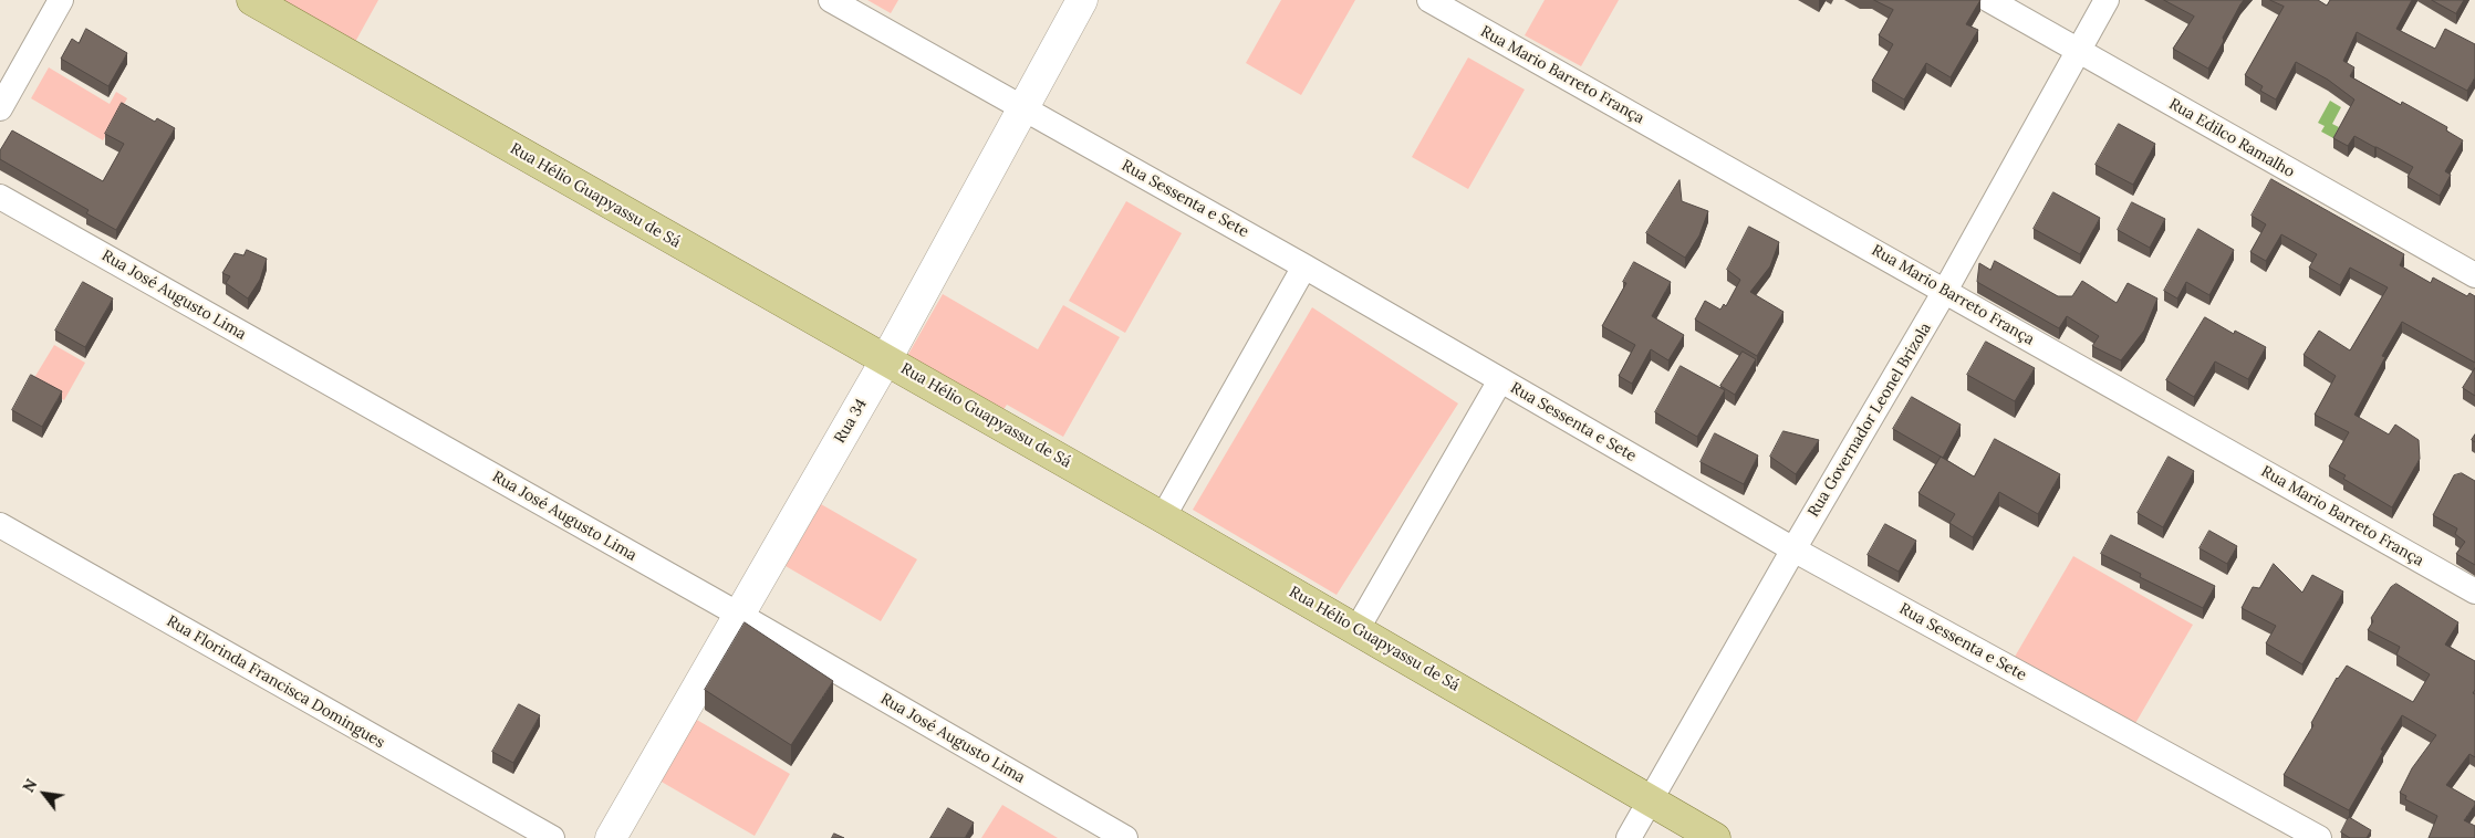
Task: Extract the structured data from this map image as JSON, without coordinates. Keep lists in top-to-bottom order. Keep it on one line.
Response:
{"streets":{"main road":["Rua Hélio Guapyassu de Sá"],"street":["Rua Mario Barreto França","Rua Edilco Ramalho","Rua Sessenta e Sete","Rua José Augusto Lima","Rua Governador Leonel Brizola","Rua 34","Rua Florinda Francisca Domingues"]},"crossings":[["Rua Mario Barreto França","Rua Governador Leonel Brizola"],["Rua Edilco Ramalho","Rua Governador Leonel Brizola"],["Rua Hélio Guapyassu de Sá","Rua Governador Leonel Brizola"],["Rua Hélio Guapyassu de Sá","Rua 34"],["Rua Sessenta e Sete","Rua Governador Leonel Brizola"],["Rua Sessenta e Sete","Rua 34"],["Rua José Augusto Lima","Rua 34"]],"north":"top left"}
